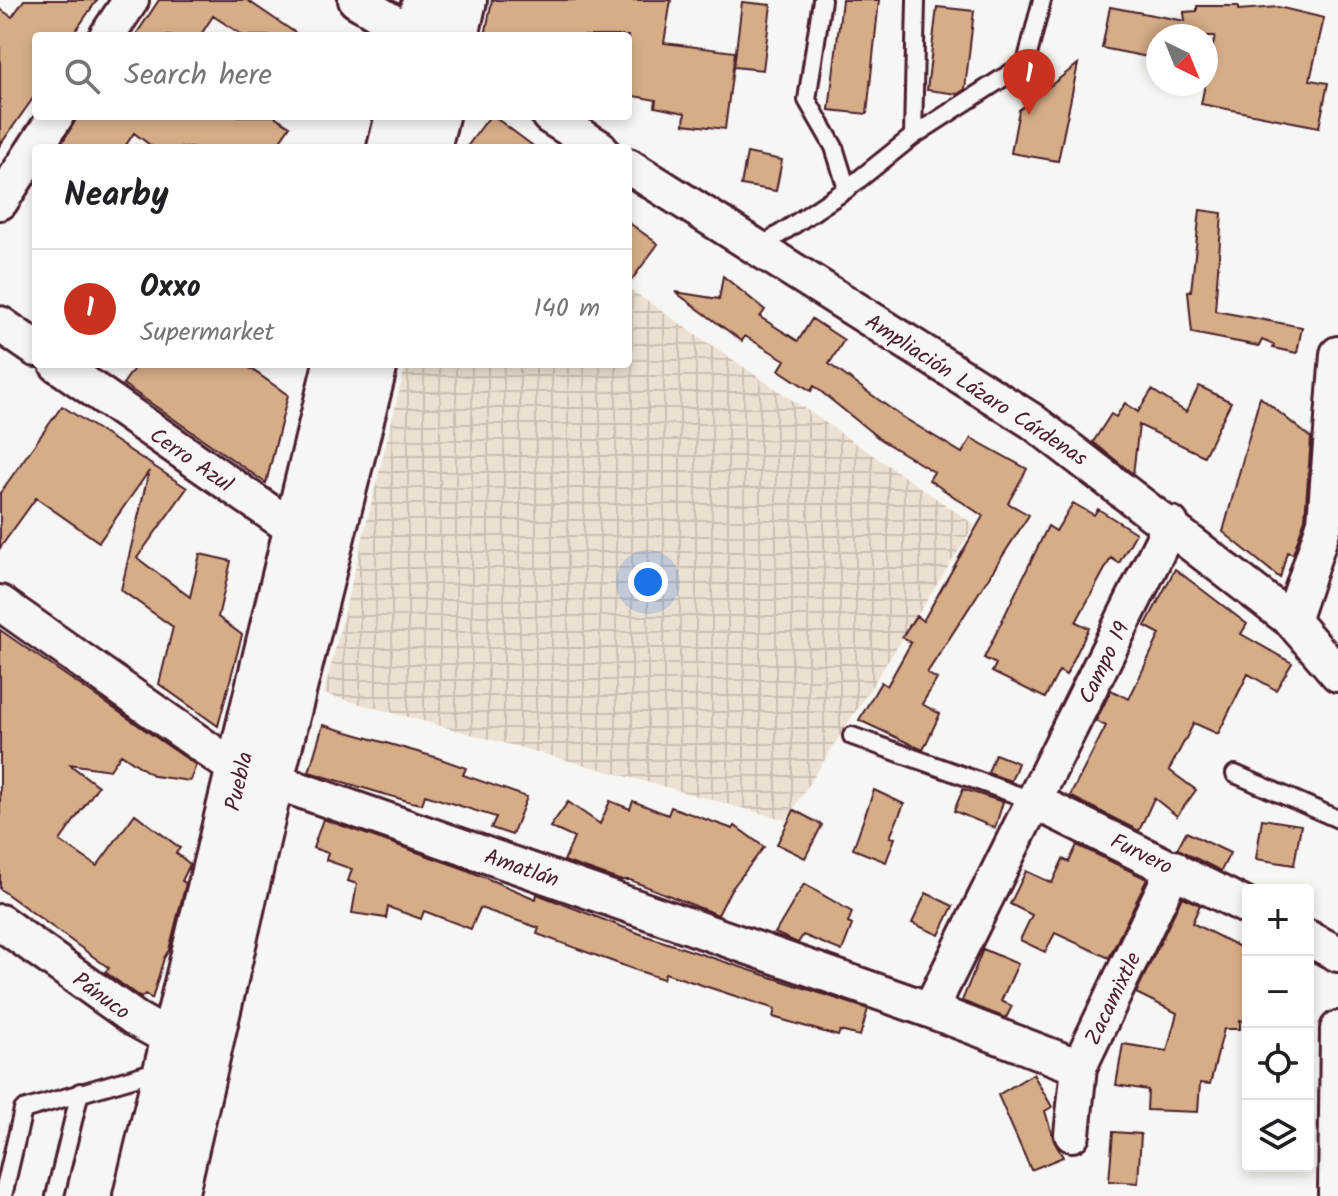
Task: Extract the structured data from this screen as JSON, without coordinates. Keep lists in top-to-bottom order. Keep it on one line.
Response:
{"streets":{"main road":["Puebla"],"street":["Ampliación Lázaro Cárdenas","Cerro Azul","Campo 19","Furvero","Amatlán","Pánuco","Zacamixtle"]},"crossings":[["Ampliación Lázaro Cárdenas","Campo 19"],["Cerro Azul","Puebla"],["Campo 19","Furvero"],["Campo 19","Amatlán"],["Puebla","Amatlán"],["Puebla","Pánuco"],["Furvero","Zacamixtle"],["Amatlán","Zacamixtle"]],"north":"bottom right","page":{"search":"Search here","pins":"1","heading":"Nearby","list":[{"mark":"1","name":"Oxxo","note":"Supermarket","value":"140 m"}],"map_buttons":["+","−"]}}
